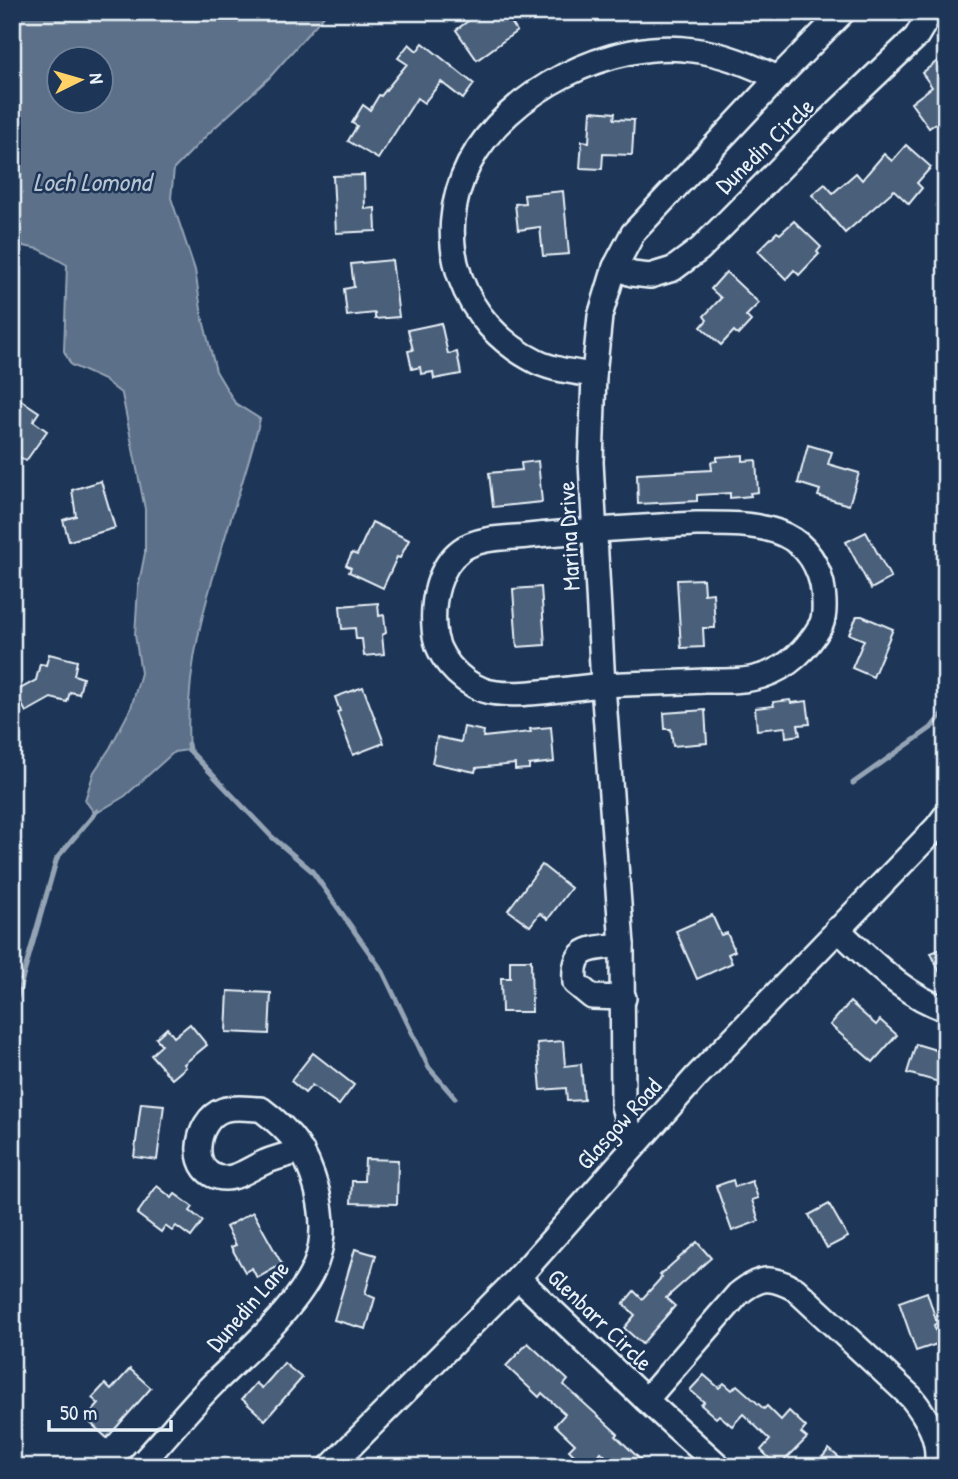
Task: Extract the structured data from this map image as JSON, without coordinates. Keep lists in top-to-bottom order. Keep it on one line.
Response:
{"streets":{"street":["Dunedin Circle","Marina Drive","Glasgow Road","Dunedin Lane","Glenbarr Circle"]},"crossings":[["Dunedin Circle","Marina Drive"],["Marina Drive","Glasgow Road"],["Glasgow Road","Glenbarr Circle"]],"water":["Loch Lomond"],"scale_bar":"50 m","north":"right"}
